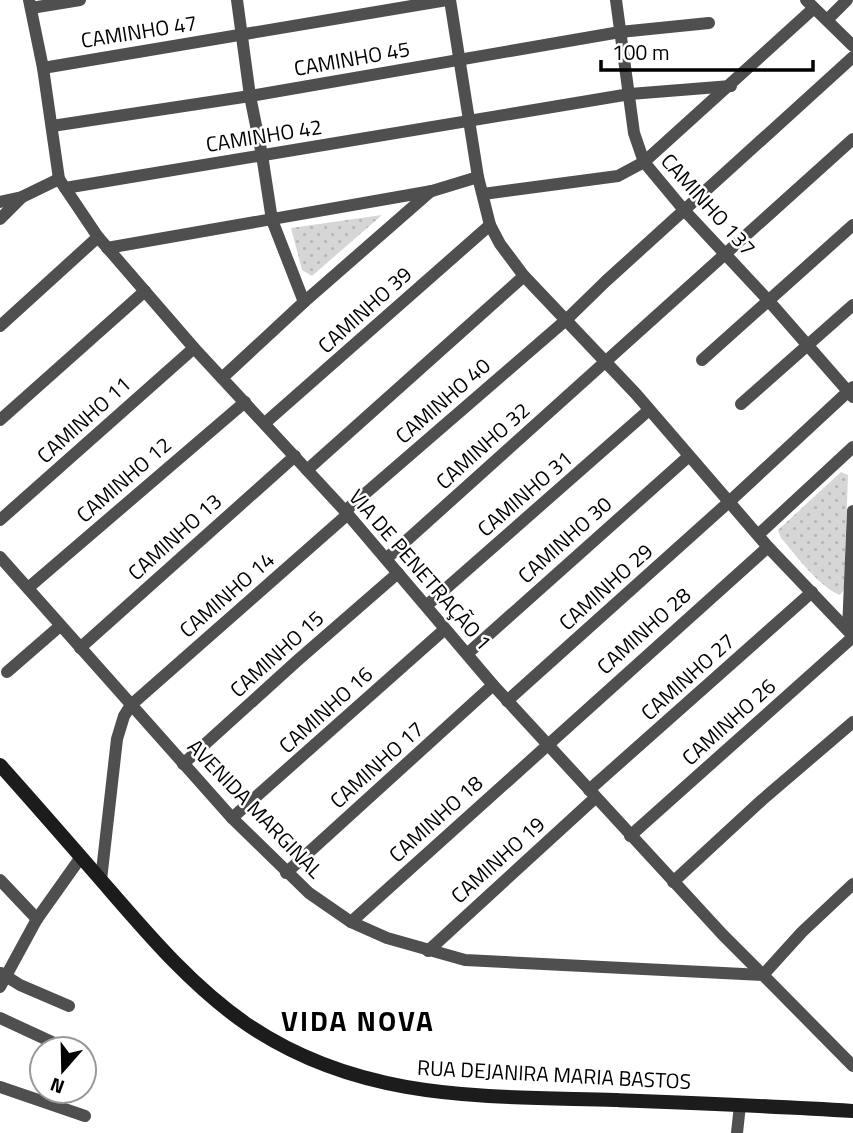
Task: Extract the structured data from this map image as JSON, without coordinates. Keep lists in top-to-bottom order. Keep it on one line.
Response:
{"streets":{"main road":["RUA DEJANIRA MARIA BASTOS"],"street":["CAMINHO 47","CAMINHO 45","CAMINHO 42","CAMINHO 137","CAMINHO 39","CAMINHO 40","CAMINHO 11","CAMINHO 32","CAMINHO 12","CAMINHO 31","CAMINHO 13","CAMINHO 30","VIA DE PENETRAÇÃO 1","CAMINHO 29","CAMINHO 14","CAMINHO 28","CAMINHO 15","CAMINHO 27","CAMINHO 16","CAMINHO 26","CAMINHO 17","AVENIDA MARGINAL","CAMINHO 18","CAMINHO 19"]},"crossings":[["CAMINHO 45","CAMINHO 137"],["CAMINHO 42","CAMINHO 137"],["CAMINHO 42","VIA DE PENETRAÇÃO 1"],["CAMINHO 137","CAMINHO 40"],["CAMINHO 137","CAMINHO 32"],["CAMINHO 137","CAMINHO 29"],["CAMINHO 39","VIA DE PENETRAÇÃO 1"],["CAMINHO 40","VIA DE PENETRAÇÃO 1"],["CAMINHO 40","CAMINHO 14"],["CAMINHO 11","VIA DE PENETRAÇÃO 1"],["CAMINHO 32","VIA DE PENETRAÇÃO 1"],["CAMINHO 12","VIA DE PENETRAÇÃO 1"],["CAMINHO 12","AVENIDA MARGINAL"],["CAMINHO 31","VIA DE PENETRAÇÃO 1"],["CAMINHO 13","VIA DE PENETRAÇÃO 1"],["CAMINHO 13","AVENIDA MARGINAL"],["CAMINHO 30","VIA DE PENETRAÇÃO 1"],["VIA DE PENETRAÇÃO 1","CAMINHO 29"],["VIA DE PENETRAÇÃO 1","CAMINHO 14"],["VIA DE PENETRAÇÃO 1","CAMINHO 28"],["VIA DE PENETRAÇÃO 1","CAMINHO 15"],["VIA DE PENETRAÇÃO 1","CAMINHO 27"],["VIA DE PENETRAÇÃO 1","CAMINHO 16"],["VIA DE PENETRAÇÃO 1","CAMINHO 26"],["VIA DE PENETRAÇÃO 1","CAMINHO 17"],["VIA DE PENETRAÇÃO 1","AVENIDA MARGINAL"],["VIA DE PENETRAÇÃO 1","CAMINHO 18"],["VIA DE PENETRAÇÃO 1","CAMINHO 19"],["CAMINHO 14","AVENIDA MARGINAL"],["CAMINHO 28","CAMINHO 18"],["CAMINHO 15","AVENIDA MARGINAL"],["CAMINHO 27","CAMINHO 19"],["CAMINHO 16","AVENIDA MARGINAL"],["CAMINHO 17","AVENIDA MARGINAL"],["AVENIDA MARGINAL","CAMINHO 18"],["AVENIDA MARGINAL","CAMINHO 19"]],"districts":["VIDA NOVA"],"scale_bar":"100 m","north":"bottom"}
